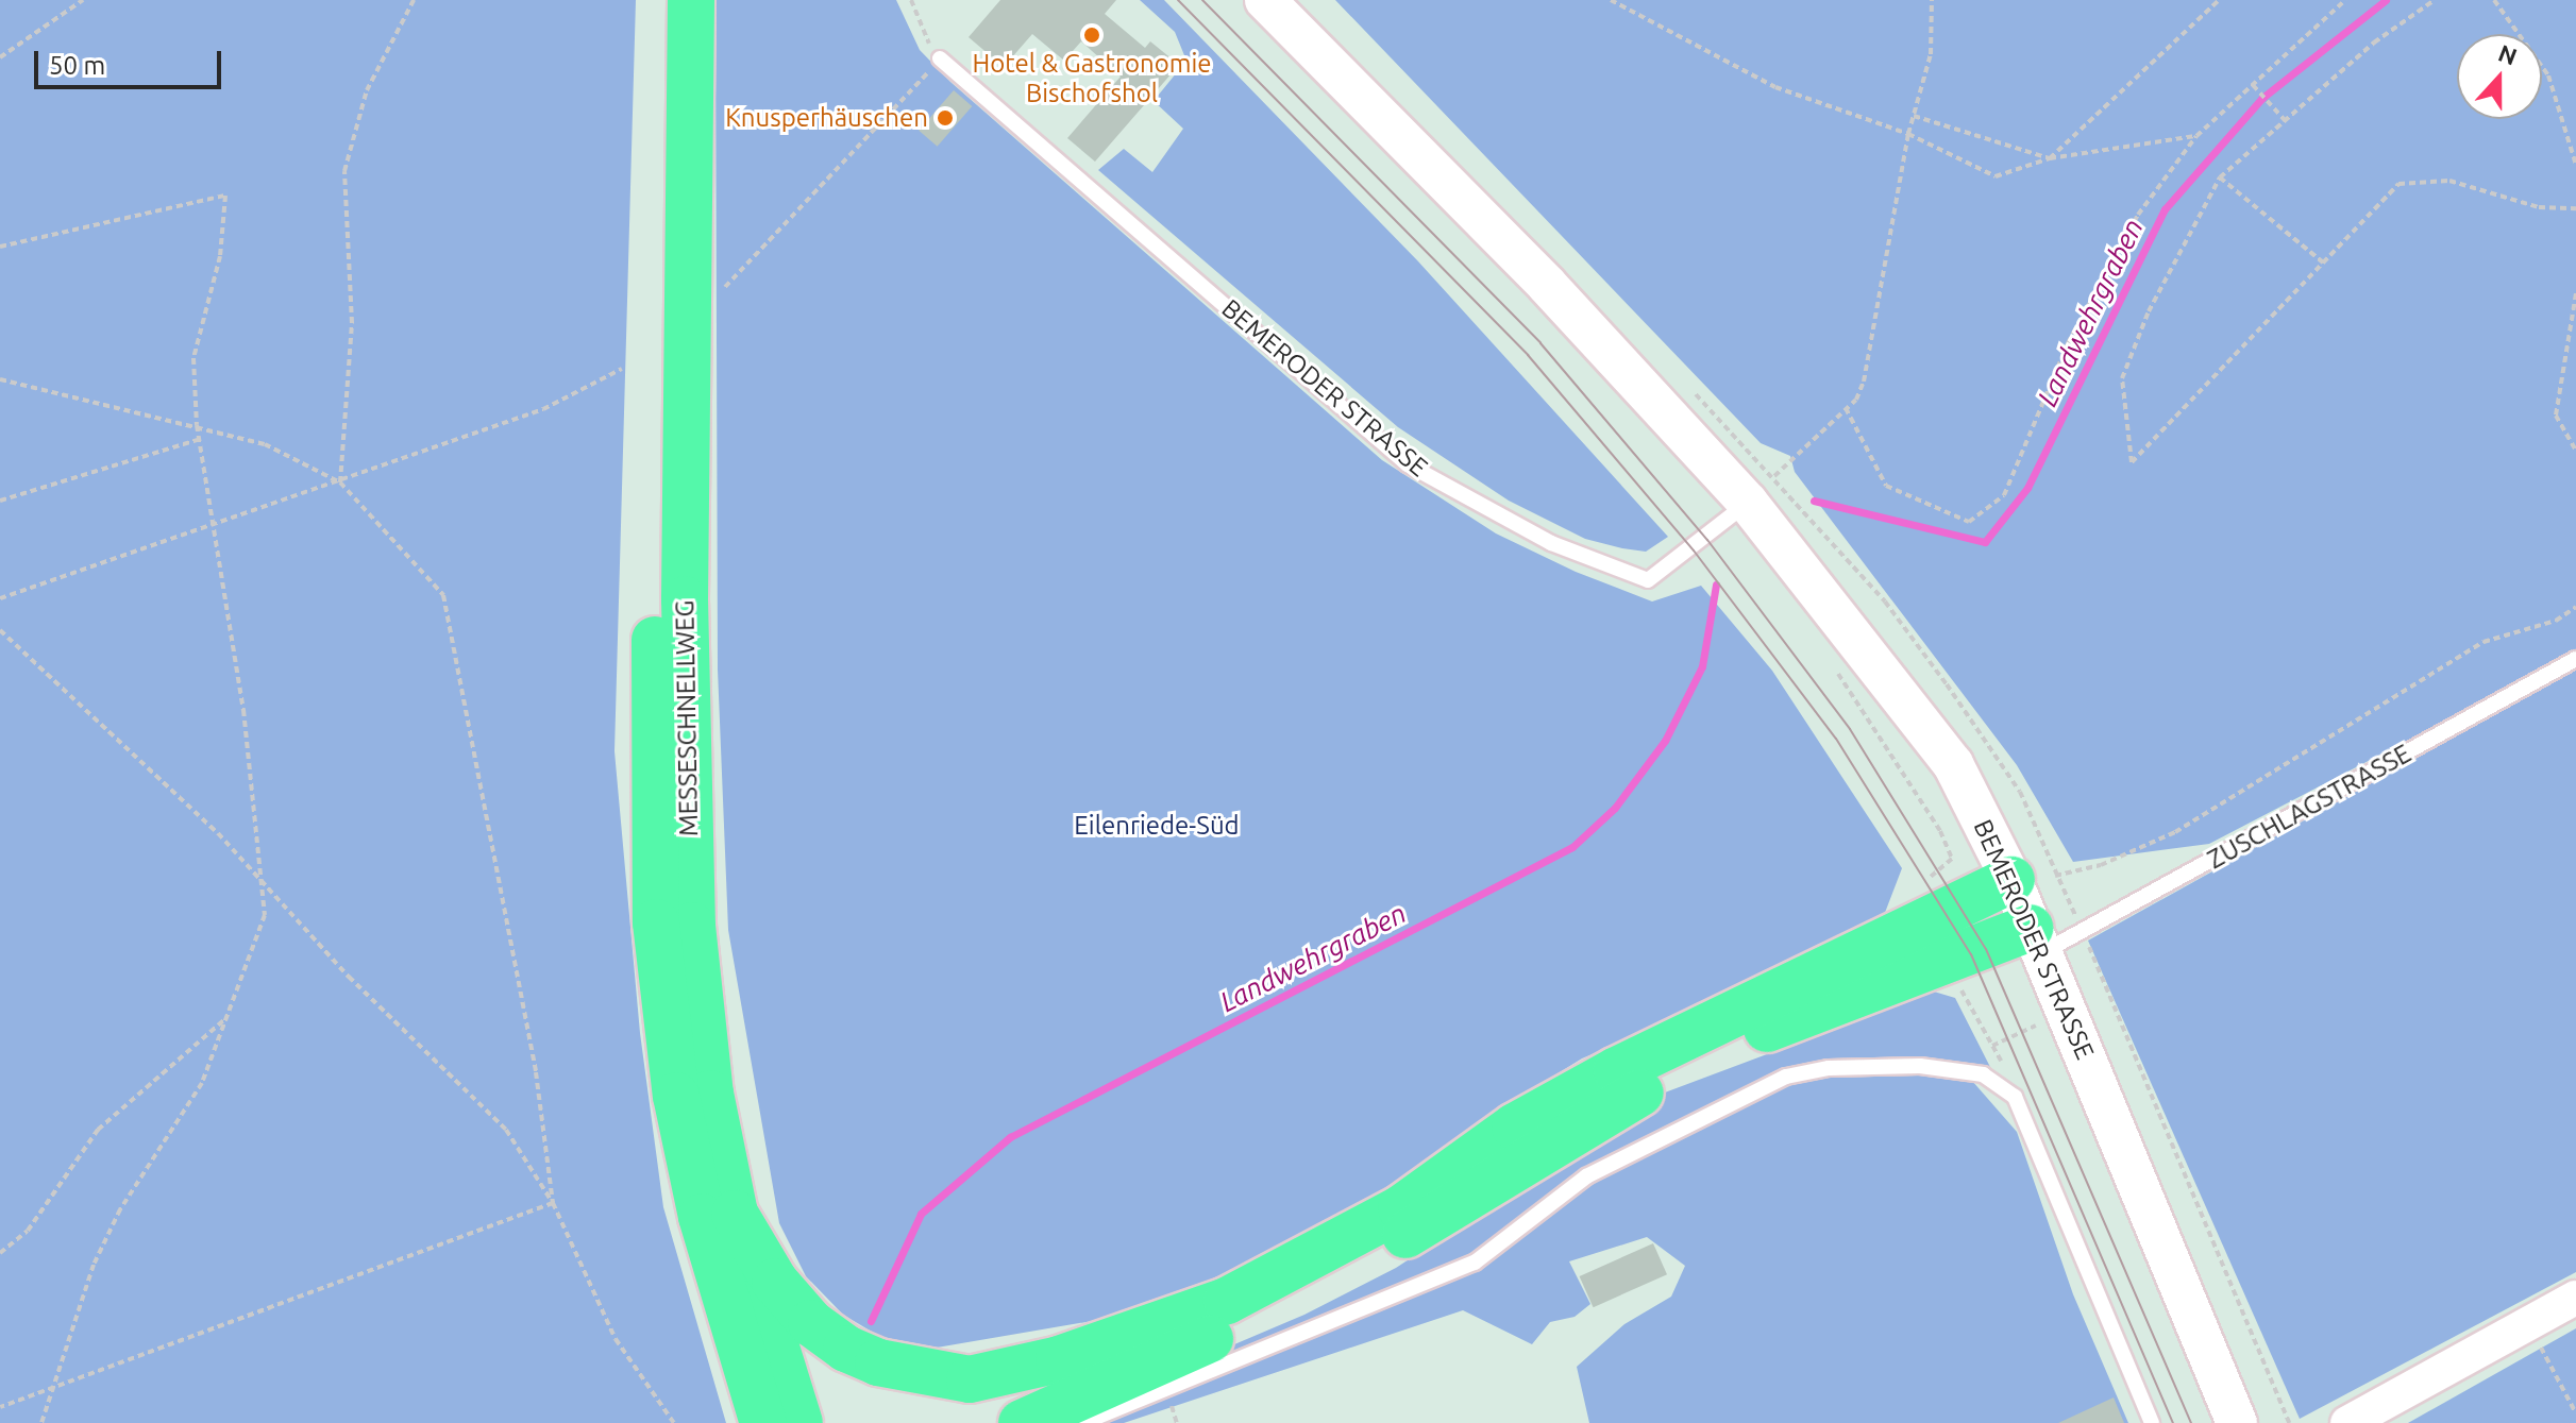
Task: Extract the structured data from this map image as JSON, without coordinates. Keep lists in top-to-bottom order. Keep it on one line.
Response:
{"streets":{"highway":["MESSESCHNELLWEG"],"main road":["BEMERODER STRASSE"],"lane":["ZUSCHLAGSTRASSE"]},"crossings":[["BEMERODER STRASSE","ZUSCHLAGSTRASSE"]],"water":["Landwehrgraben"],"parks":["Eilenriede-Süd"],"places":["Hotel & Gastronomie Bischofshol","Knusperhäuschen"],"scale_bar":"50 m","north":"top"}
